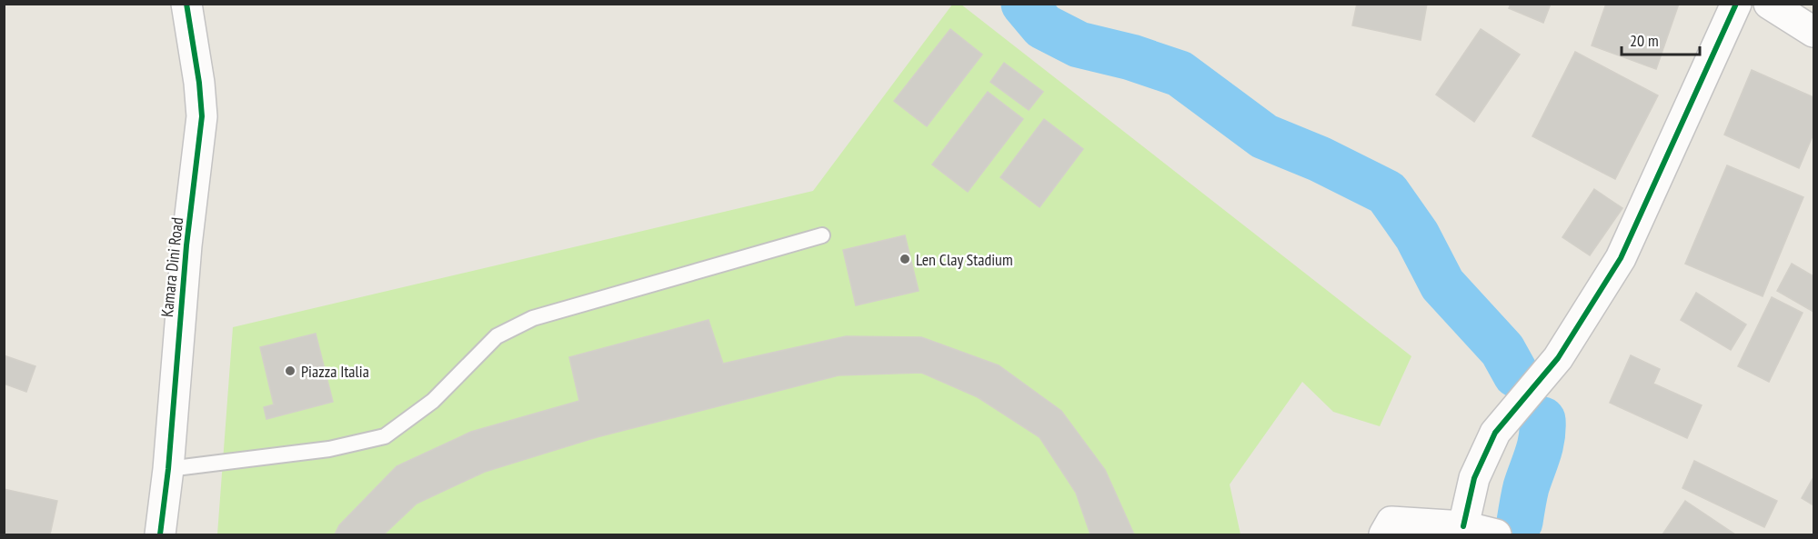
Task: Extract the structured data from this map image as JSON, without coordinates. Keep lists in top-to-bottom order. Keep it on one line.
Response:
{"streets":{"street":["Kamara Dini Road"]},"places":["Len Clay Stadium","Piazza Italia"],"scale_bar":"20 m"}
